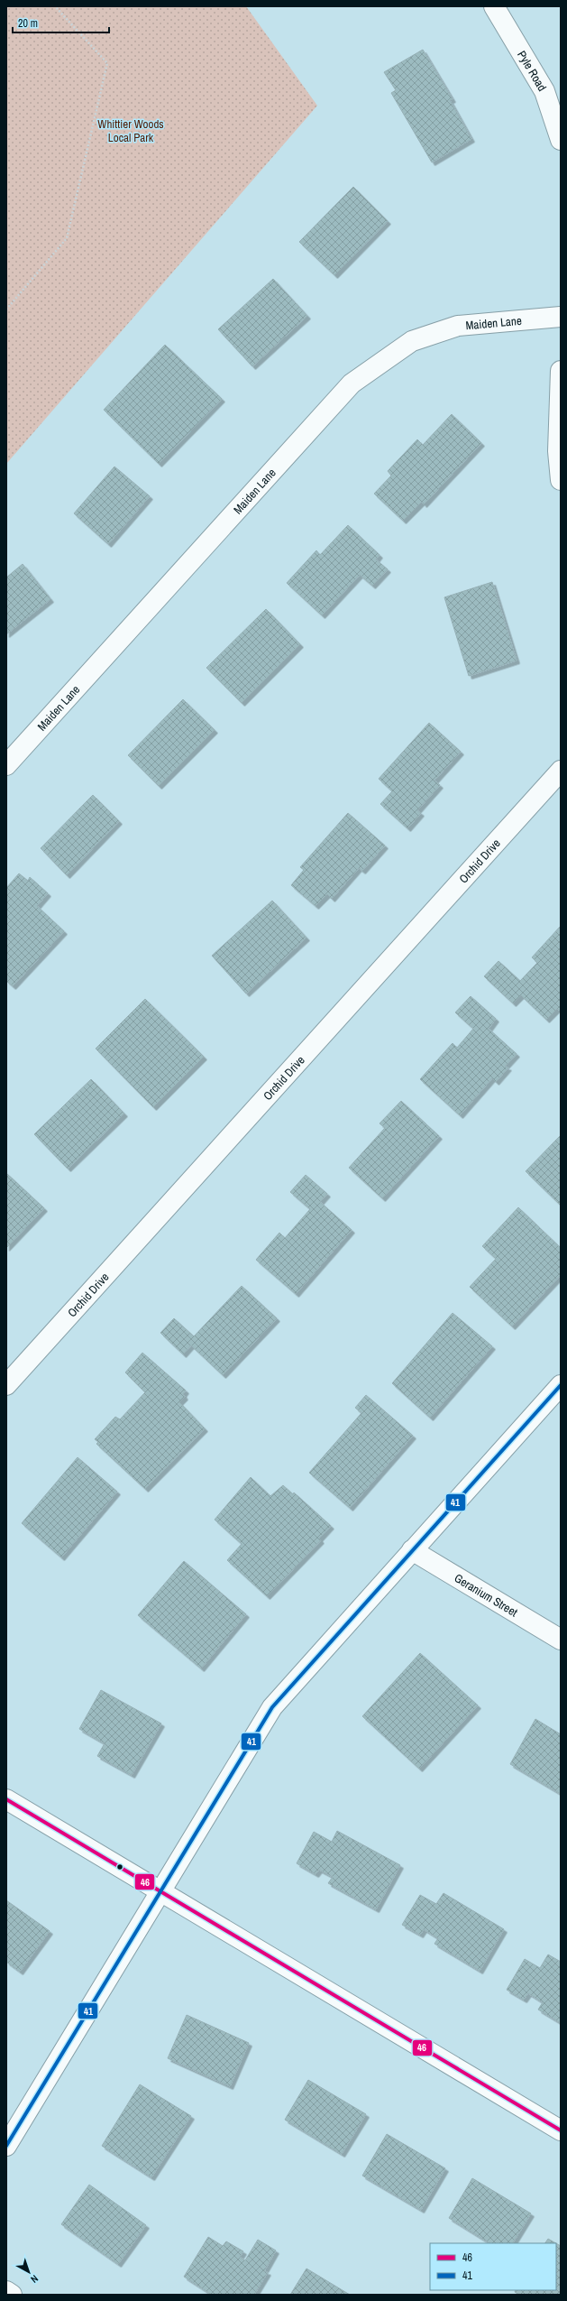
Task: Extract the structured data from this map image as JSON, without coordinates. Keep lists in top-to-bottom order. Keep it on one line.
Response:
{"streets":{"street":["Pyle Road","Maiden Lane","Orchid Drive","Geranium Street"]},"parks":["Whittier Woods Local Park"],"lines":["transit line 41","transit line 46"],"legend":["46","41"],"scale_bar":"20 m","north":"bottom right"}
